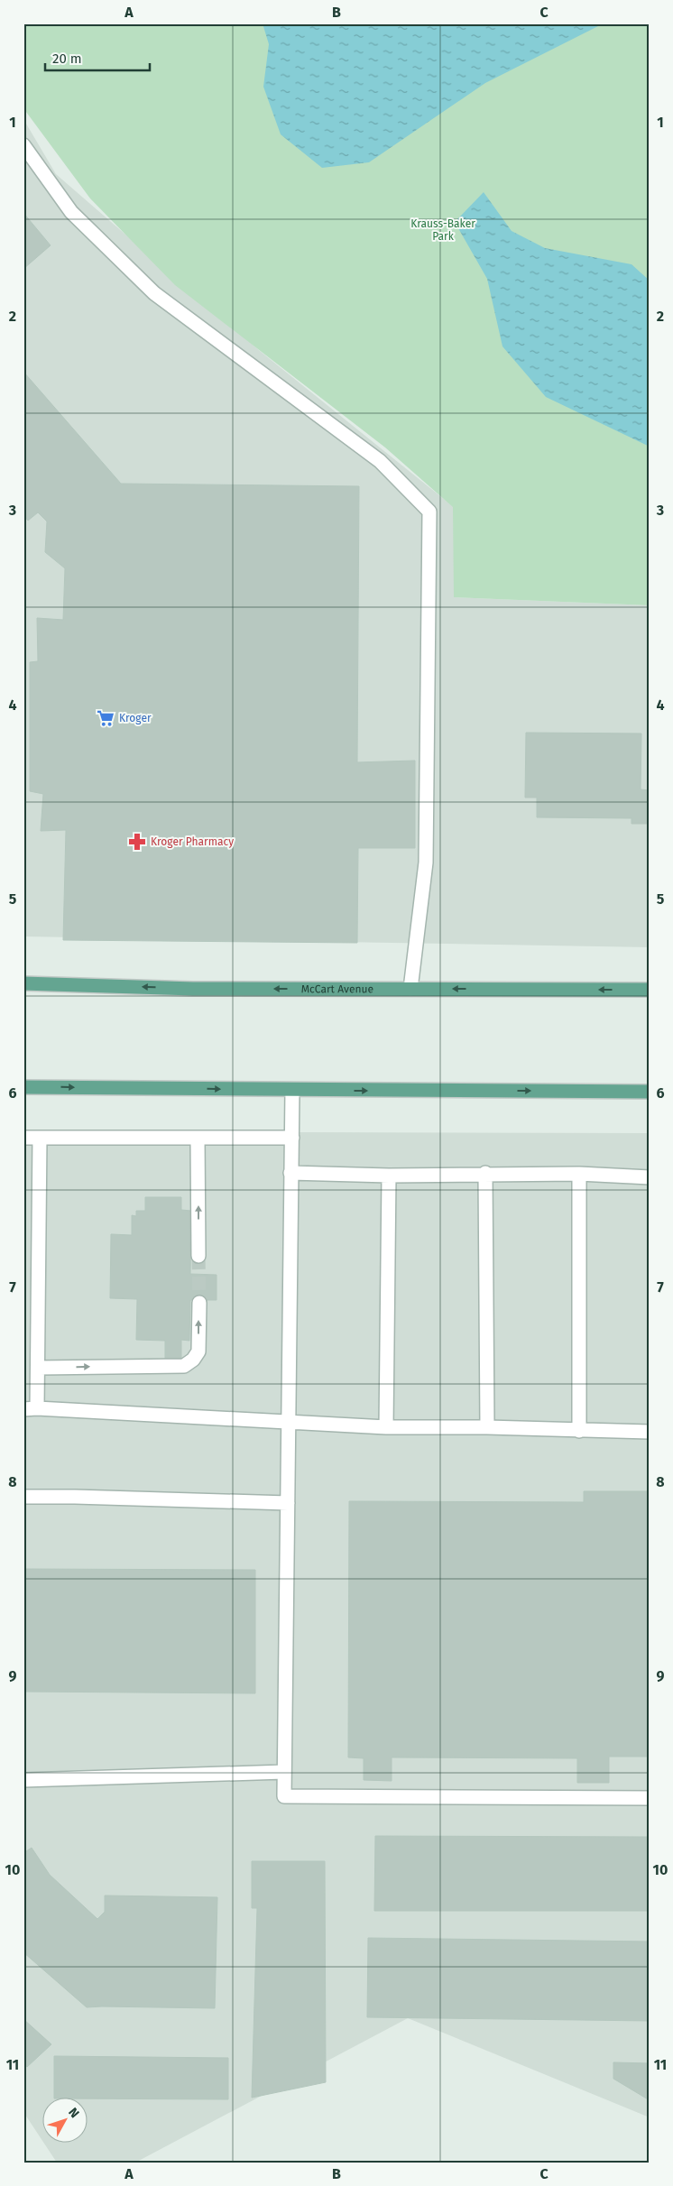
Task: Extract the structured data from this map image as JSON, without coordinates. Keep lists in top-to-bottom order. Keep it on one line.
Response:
{"streets":{"main road":["McCart Avenue"]},"parks":["Krauss-Baker Park"],"places":{"supermarket":["Kroger"],"pharmacy":["Kroger Pharmacy"]},"scale_bar":"20 m","north":"top right","grid":{"columns":["A","B","C"],"rows":["1","2","3","4","5","6","7","8","9","10","11"]}}
